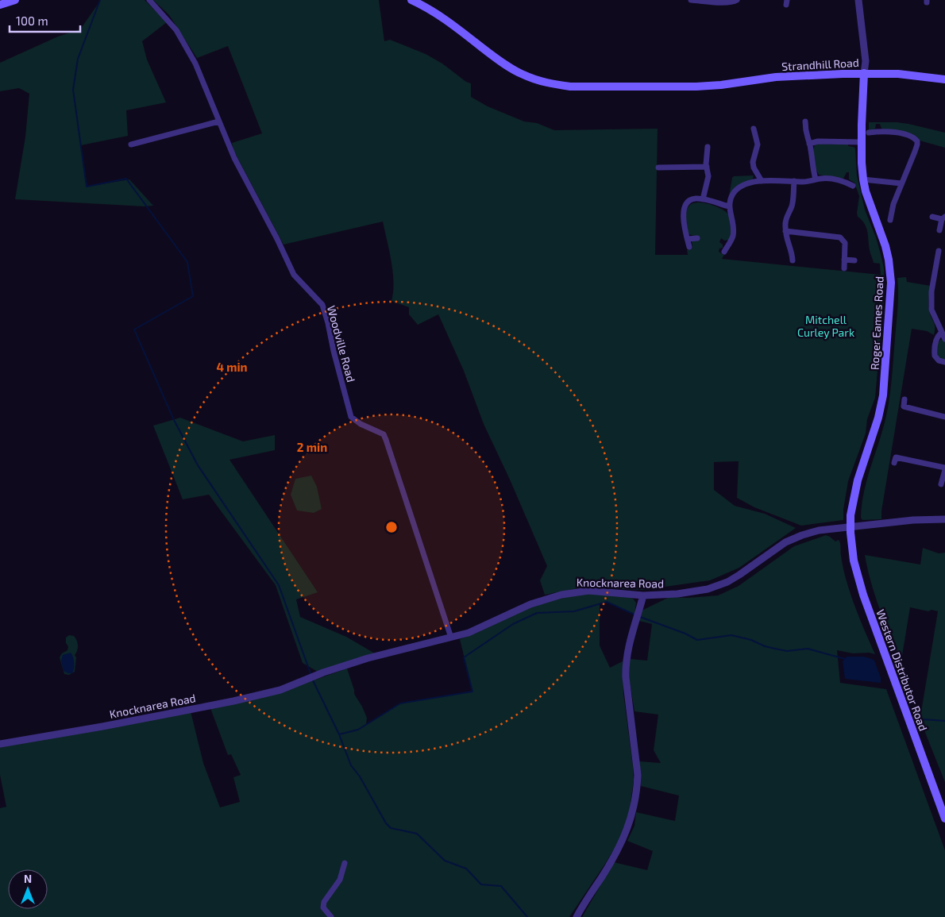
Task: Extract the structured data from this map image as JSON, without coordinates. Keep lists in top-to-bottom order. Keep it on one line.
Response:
{"streets":{"main road":["Strandhill Road","Roger Eames Road","Western Distributor Road"],"street":["Woodville Road","Knocknarea Road"]},"crossings":[["Strandhill Road","Roger Eames Road"],["Roger Eames Road","Knocknarea Road"],["Roger Eames Road","Western Distributor Road"],["Woodville Road","Knocknarea Road"],["Knocknarea Road","Western Distributor Road"]],"parks":["Mitchell Curley Park"],"scale_bar":"100 m","north":"top","rings":["4 min","2 min"]}
